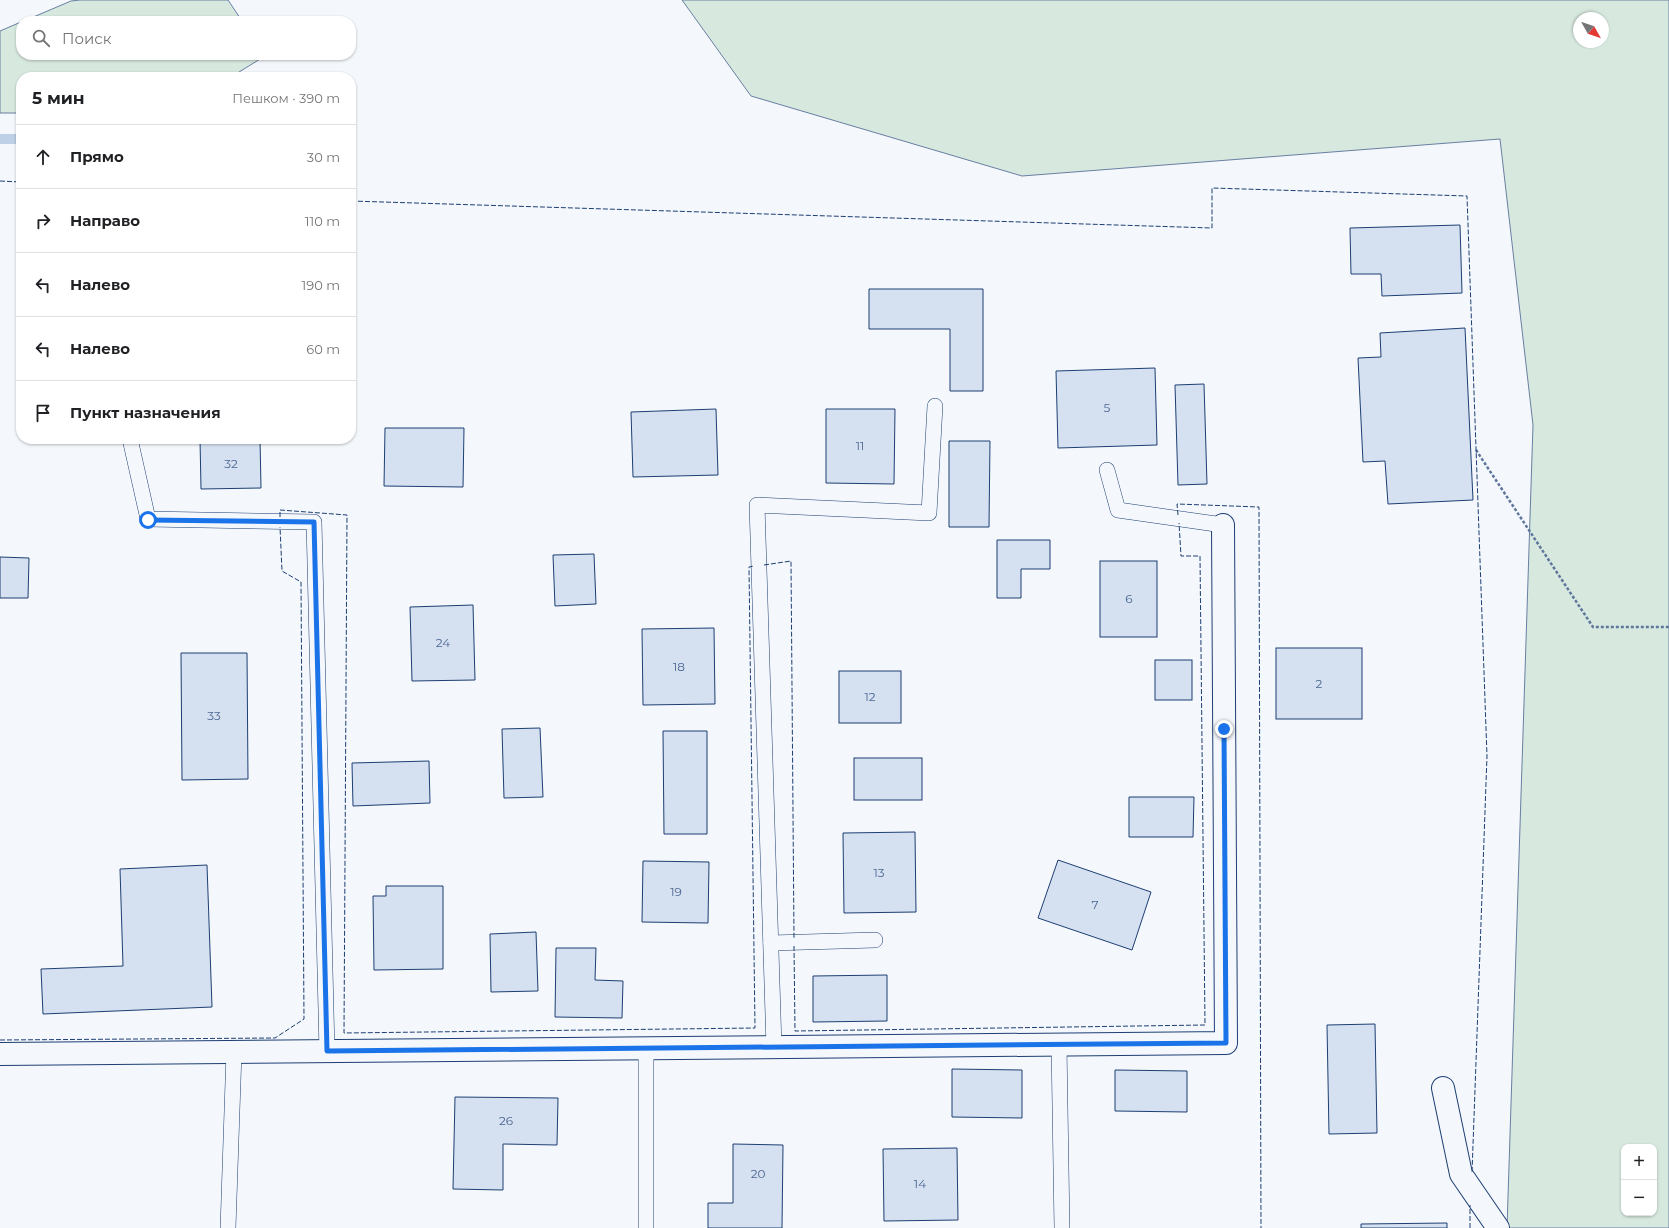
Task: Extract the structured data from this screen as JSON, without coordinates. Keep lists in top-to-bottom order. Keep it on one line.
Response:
{"house_numbers":["5","11","32","6","24","18","2","12","33","13","19","7","26","20","14"],"north":"bottom right","page":{"search":"Поиск","heading":["5 мин","Пешком · 390 m"],"list":[["Прямо","30 m"],["Направо","110 m"],["Налево","190 m"],["Налево","60 m"],"Пункт назначения"],"map_buttons":["+","−"]}}
